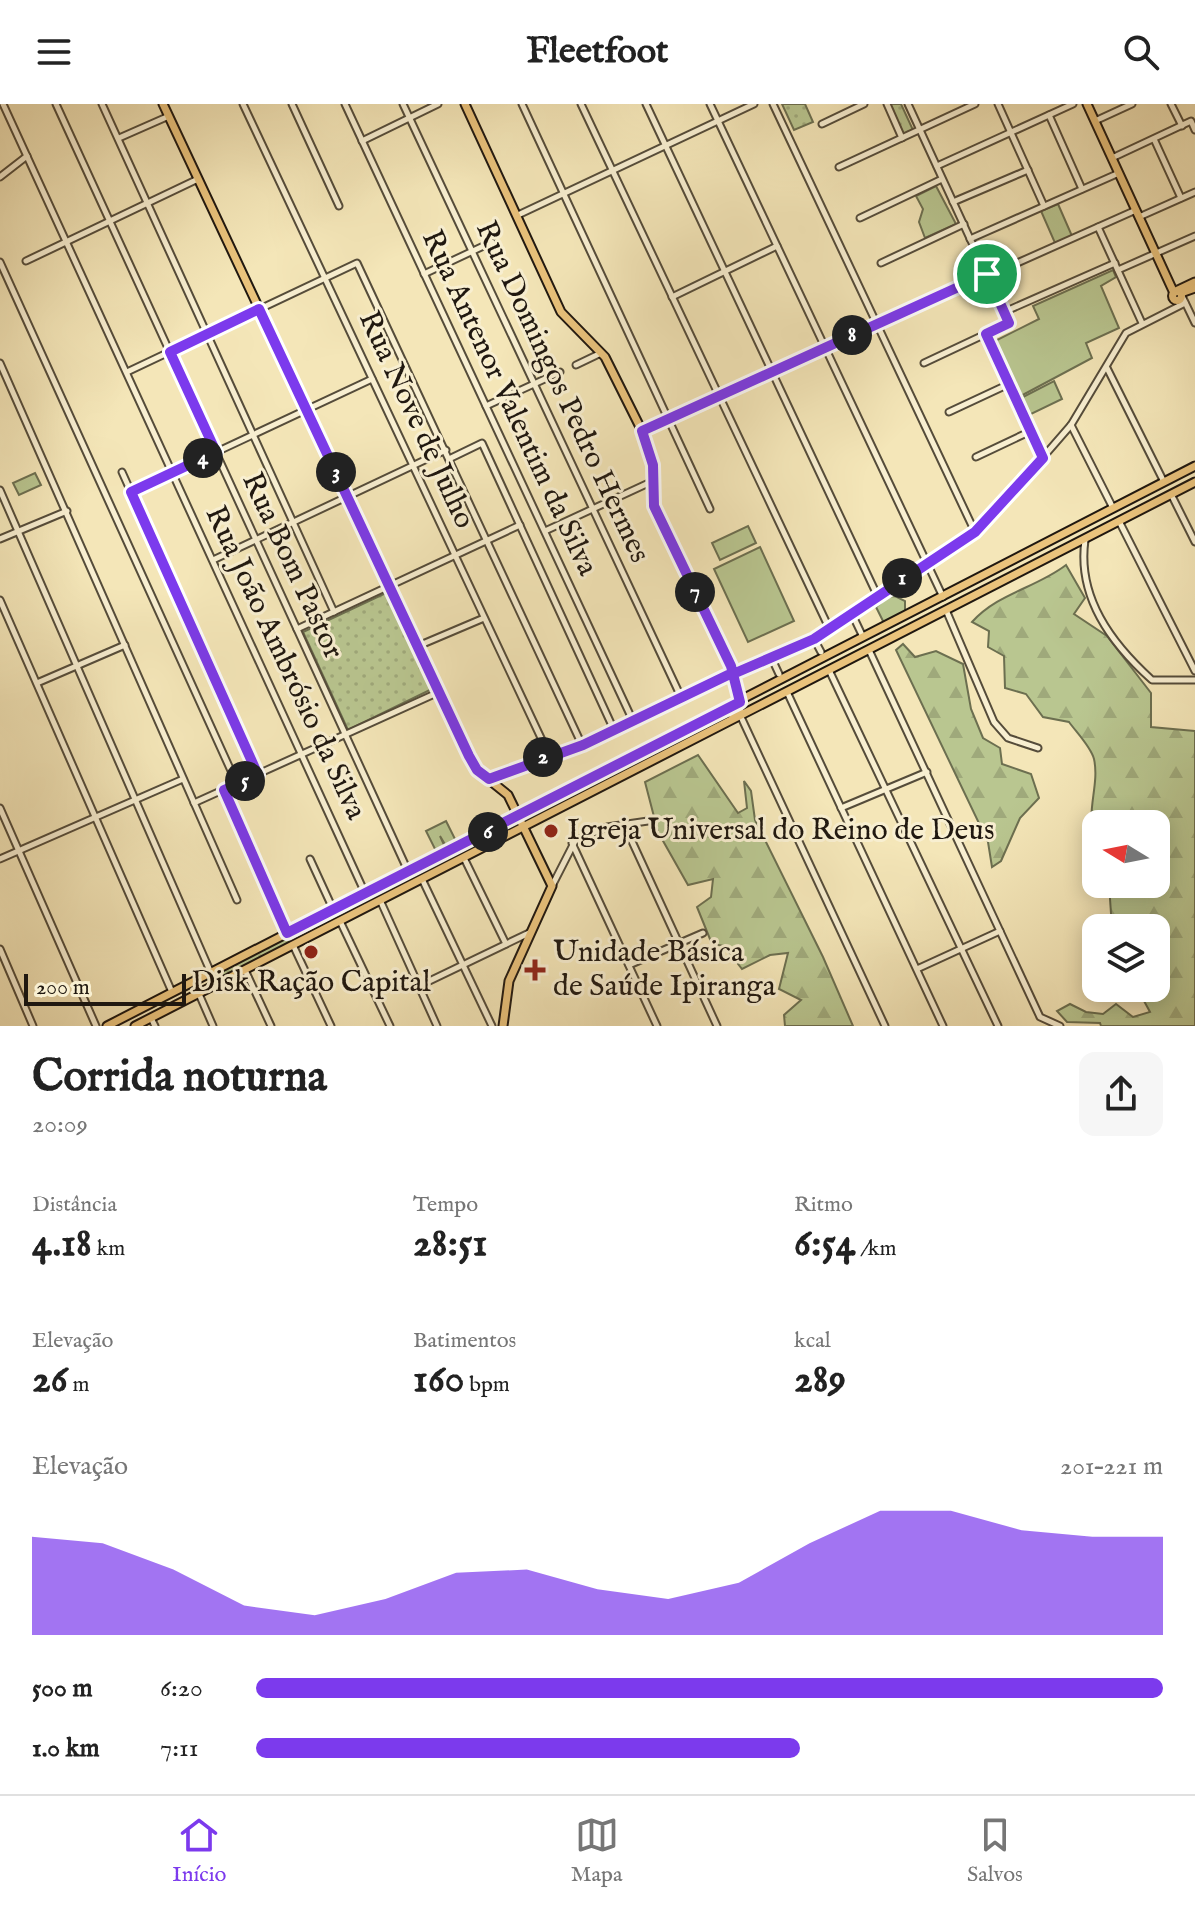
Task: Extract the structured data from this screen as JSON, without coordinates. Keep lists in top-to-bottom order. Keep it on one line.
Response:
{"streets":{"street":["Rua Domingos Pedro Hermes","Rua Antenor Valentim da Silva","Rua Nove de Julho","Rua Bom Pastor","Rua João Ambrósio da Silva"]},"places":{"other":["Igreja Universal do Reino de Deus","Disk Ração Capital"],"health":["Unidade Básica de Saúde Ipiranga"]},"scale_bar":"200 m","north":"left","page":{"header":"Fleetfoot","pins":["8","4","3","1","7","2","5","6"],"scale":"200 m","heading":["Corrida noturna","20:09"],"stats":[["Distância","4.18 km"],["Tempo","28:51"],["Ritmo","6:54 /km"],["Elevação","26 m"],["Batimentos","160 bpm"],["kcal","289"]],"chart":["Elevação","201–221 m"],"list":[{"name":"500 m","note":"6:20"},{"name":"1.0 km","note":"7:11"}],"tabs":["Início","Mapa","Salvos"]}}
